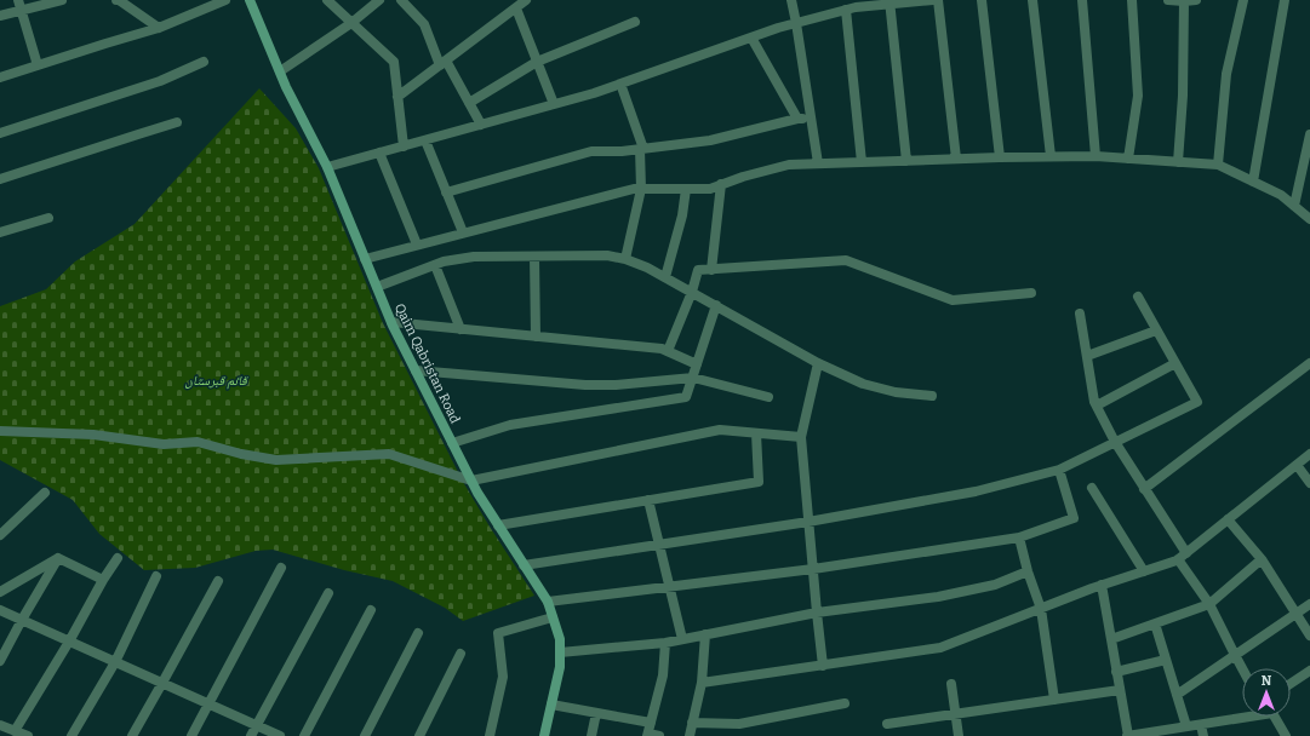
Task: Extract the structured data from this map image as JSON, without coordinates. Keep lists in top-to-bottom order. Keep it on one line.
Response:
{"streets":{"street":["Qaim Qabristan Road"]},"parks":["قائم قبرستان"],"north":"top"}
